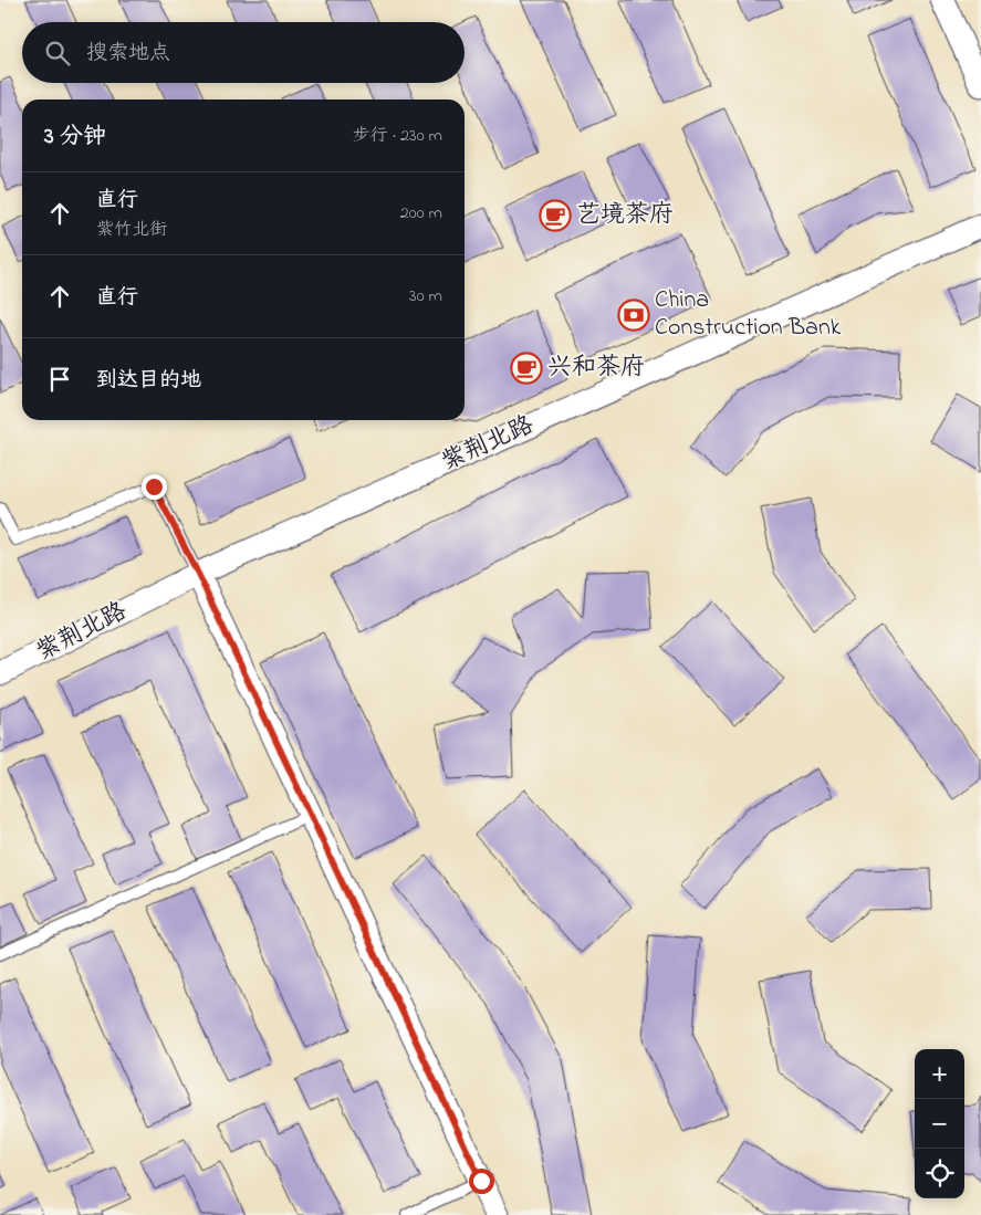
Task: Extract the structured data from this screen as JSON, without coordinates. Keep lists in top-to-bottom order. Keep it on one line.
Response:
{"streets":{"street":["紫荆北路"]},"places":{"cafe":["艺境茶府","兴和茶府"],"bank":["China Construction Bank"]},"page":{"search":"搜索地点","heading":["3 分钟","步行 · 230 m"],"list":[["直行","紫竹北街","200 m"],["直行","30 m"],"到达目的地"],"map_buttons":["+","−"]}}
